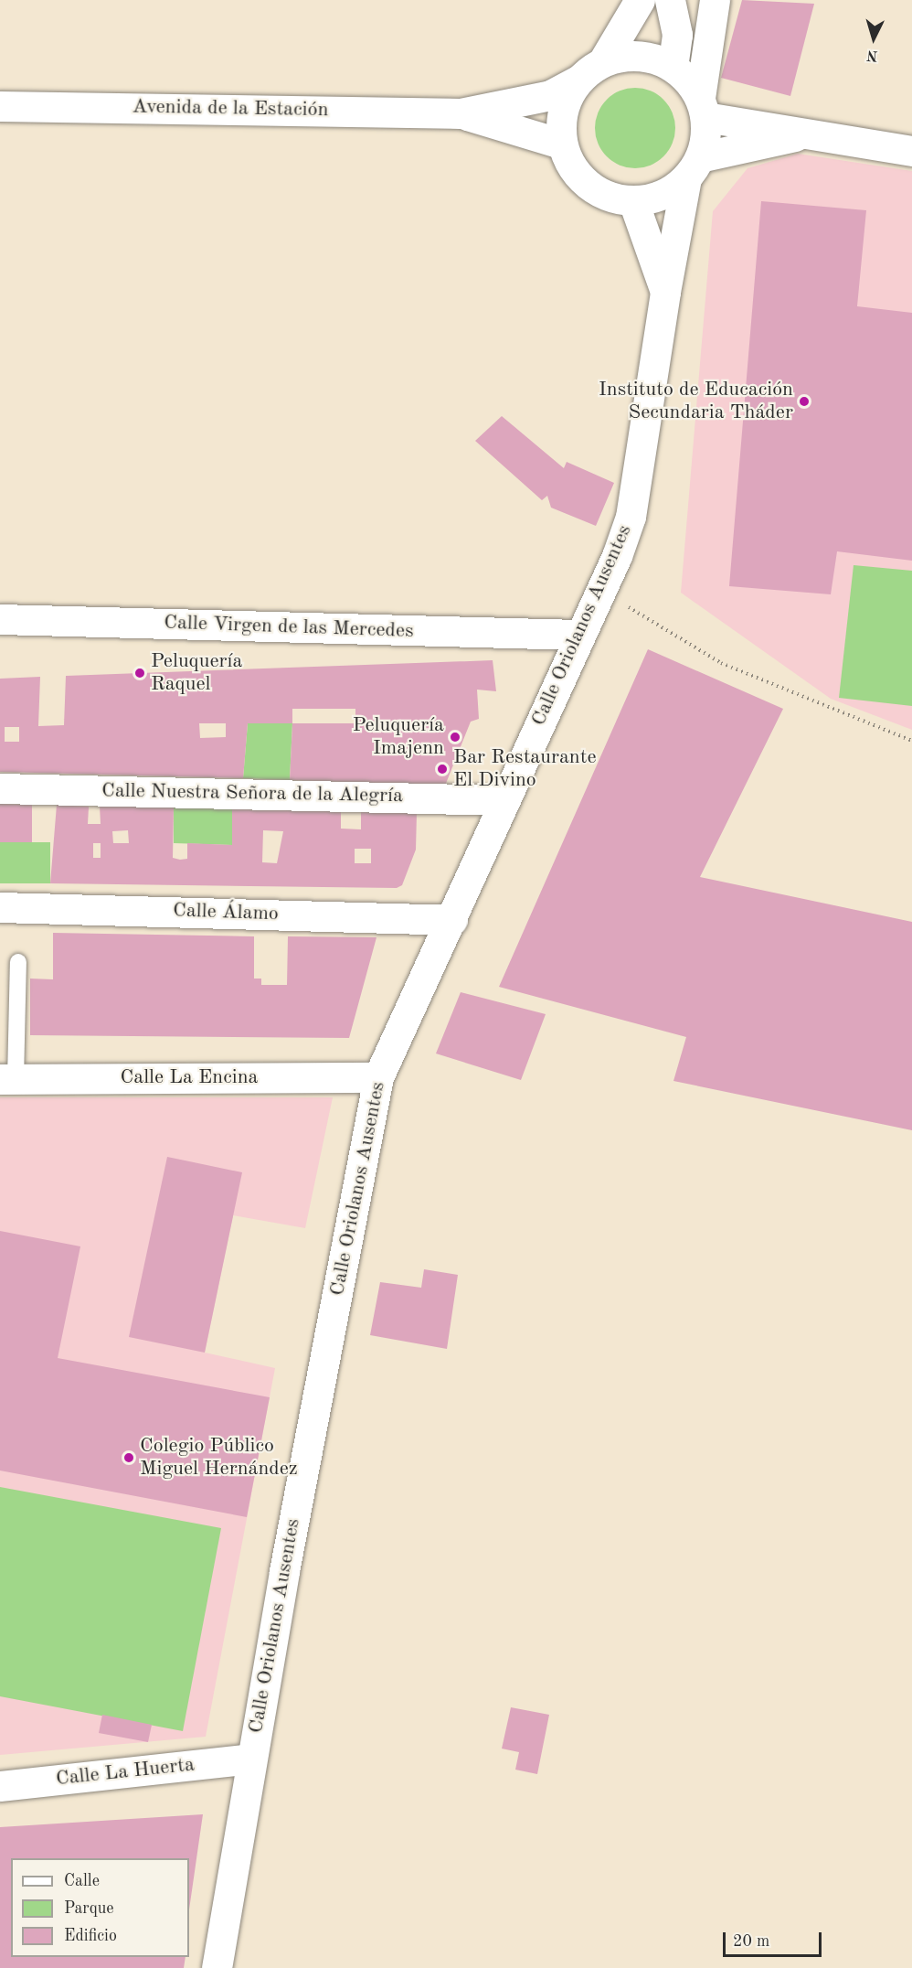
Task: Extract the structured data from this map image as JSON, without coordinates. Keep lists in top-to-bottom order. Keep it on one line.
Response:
{"streets":{"street":["Avenida de la Estación","Calle Oriolanos Ausentes","Calle Virgen de las Mercedes","Calle Nuestra Señora de la Alegría","Calle Álamo","Calle La Encina","Calle La Huerta"]},"crossings":[["Avenida de la Estación","Calle Oriolanos Ausentes"],["Calle Oriolanos Ausentes","Calle Virgen de las Mercedes"],["Calle Oriolanos Ausentes","Calle Nuestra Señora de la Alegría"],["Calle Oriolanos Ausentes","Calle Álamo"],["Calle Oriolanos Ausentes","Calle La Encina"],["Calle Oriolanos Ausentes","Calle La Huerta"]],"places":["Instituto de Educación Secundaria Tháder","Peluquería Raquel","Peluquería Imajenn","Bar Restaurante El Divino","Colegio Público Miguel Hernández"],"legend":["Calle","Parque","Edificio"],"scale_bar":"20 m","north":"bottom"}
